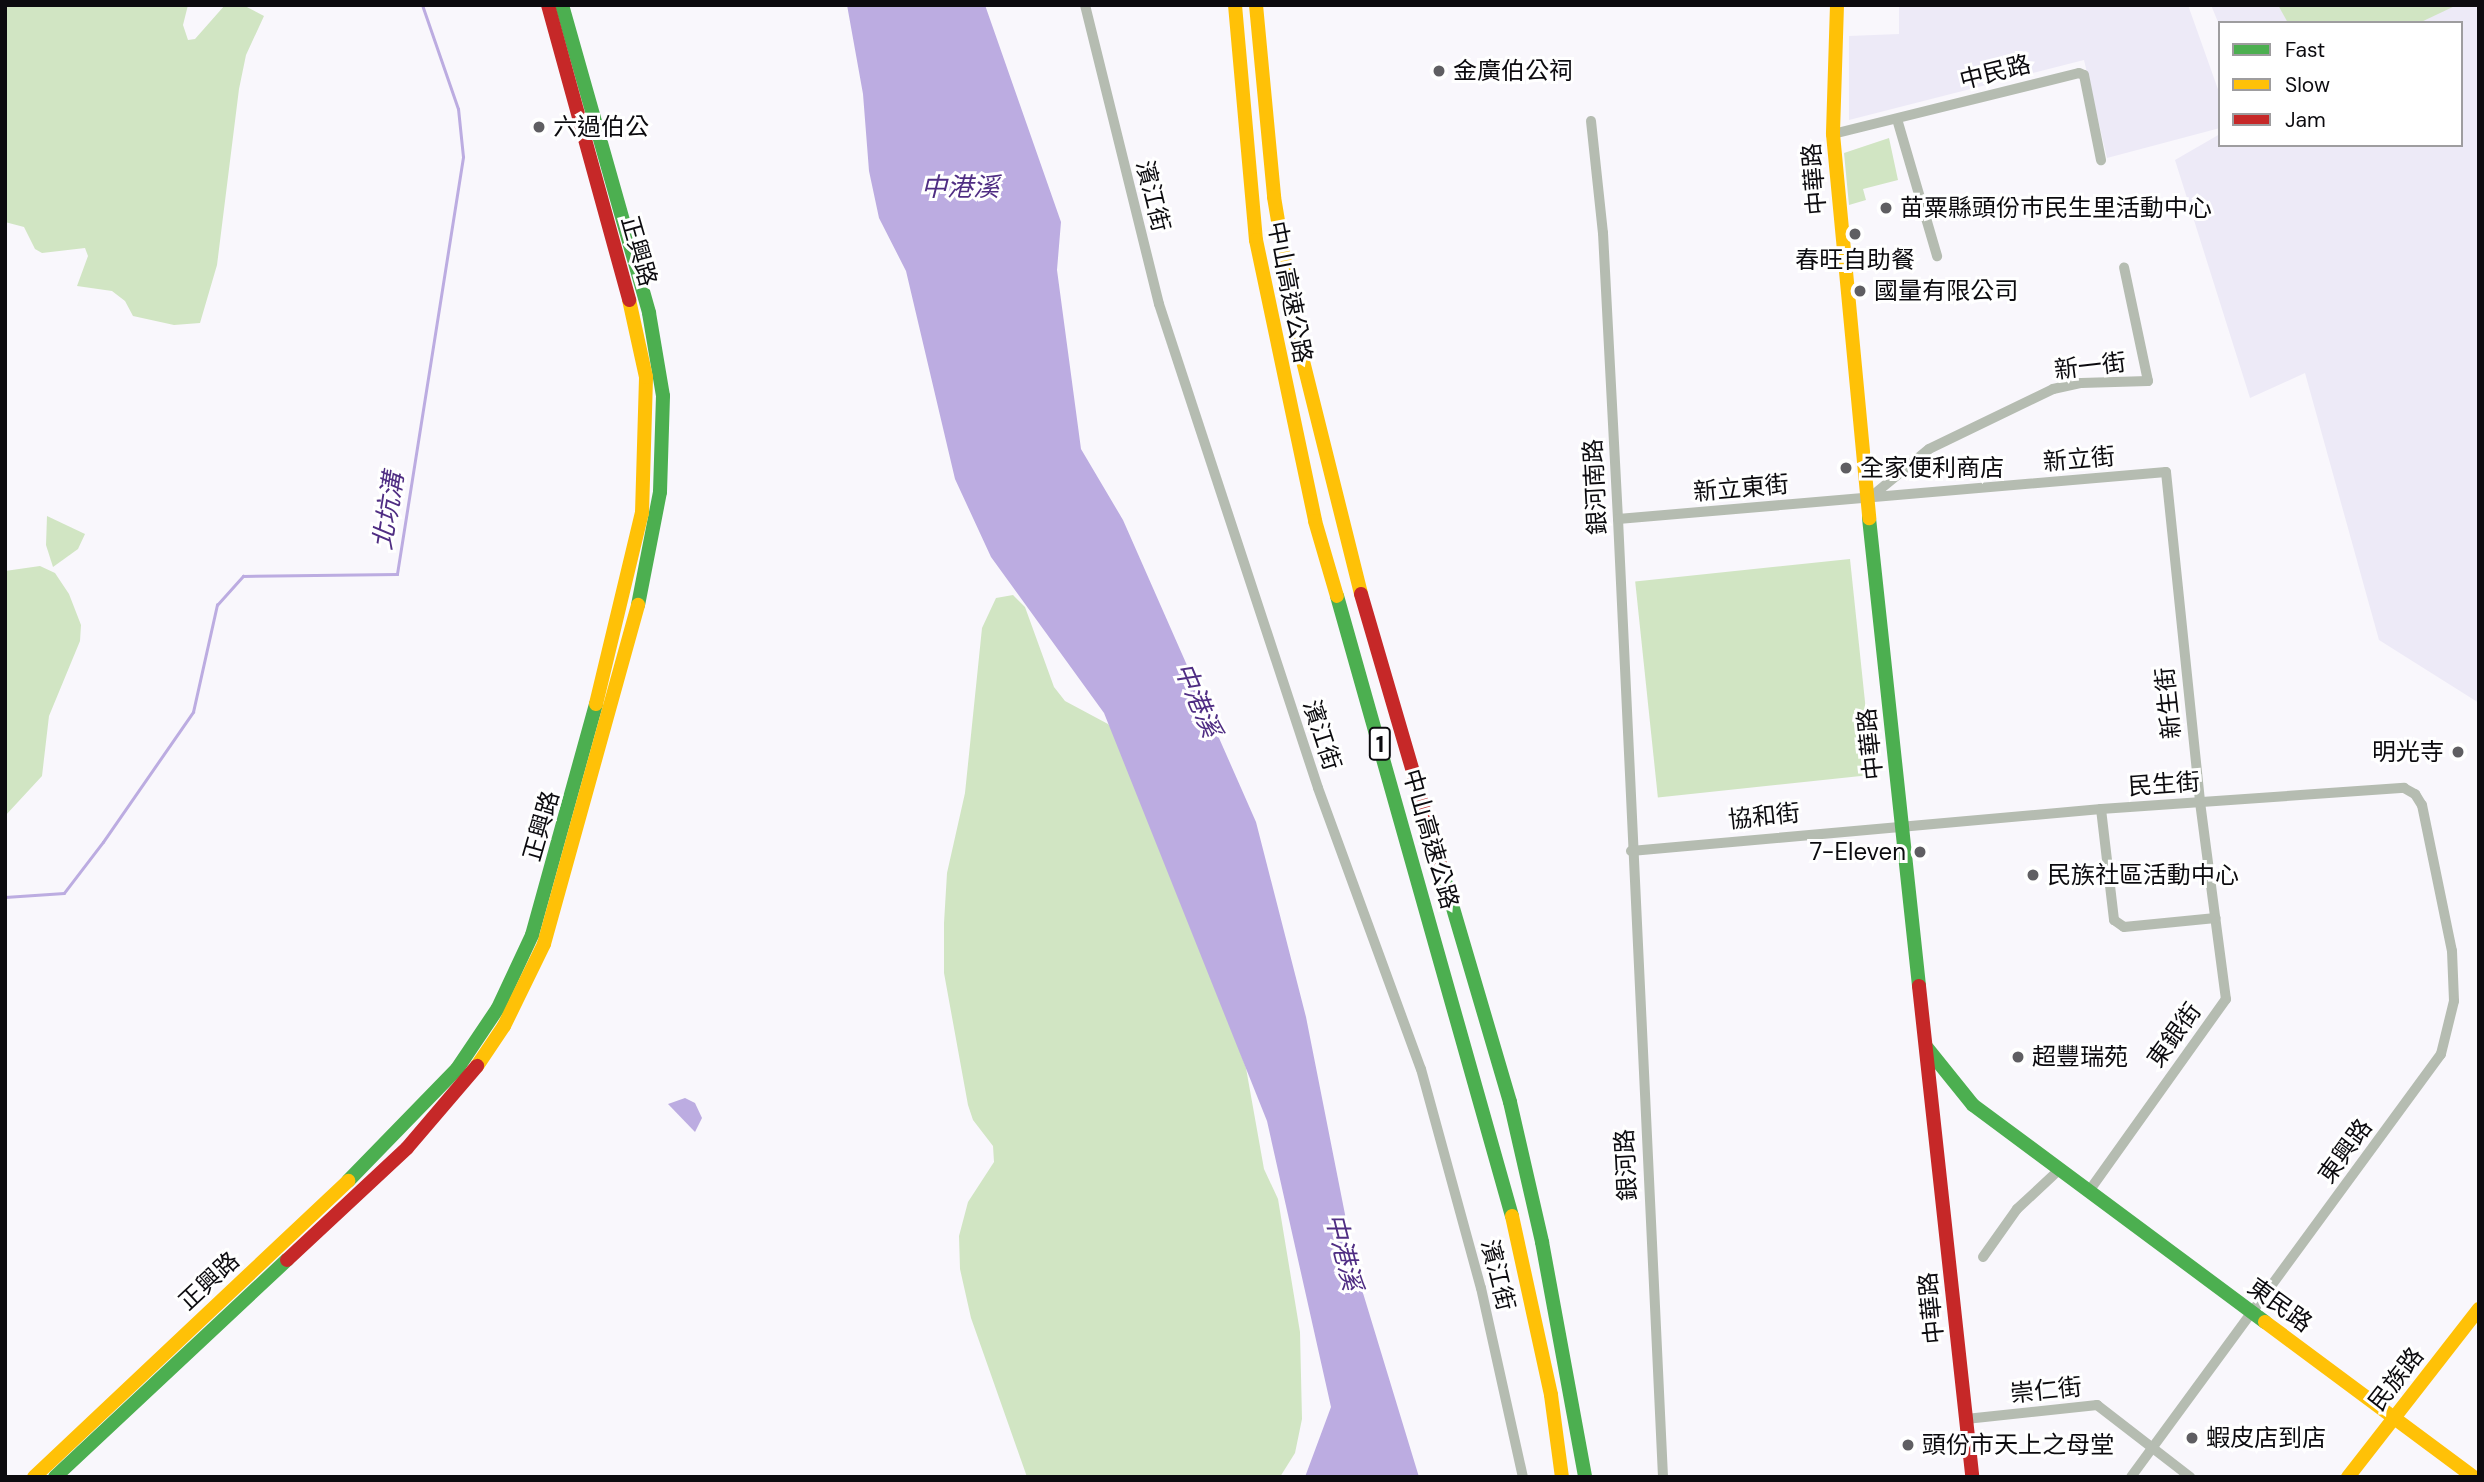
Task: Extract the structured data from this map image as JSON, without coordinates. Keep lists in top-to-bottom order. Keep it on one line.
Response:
{"streets":{"main road":["中華路","正興路","中山高速公路","1","東民路","民族路"],"street":["中民路","濱江街","新一街","新立街","銀河南路","新立東街","新生街","民生街","協和街","東銀街","東興路","銀河路","崇仁街"]},"crossings":[["中民路","中華路"],["中華路","新一街"],["中華路","新立街"],["中華路","新立東街"],["中華路","民生街"],["中華路","協和街"],["中華路","東民路"],["中華路","崇仁街"],["新一街","新立街"],["新一街","新立東街"],["新立街","新立東街"],["新立街","新生街"],["銀河南路","新立東街"],["銀河南路","協和街"],["銀河南路","銀河路"],["新生街","民生街"],["新生街","東銀街"],["民生街","協和街"],["民生街","東銀街"],["民生街","東興路"],["協和街","銀河路"],["東銀街","東民路"],["東興路","東民路"],["東興路","崇仁街"],["東民路","民族路"]],"water":["中港溪","北坑溝"],"places":["金廣伯公祠","六過伯公","苗粟縣頭份巿民生里活動中心","春旺自助餐","國量有限公司","全家便利商店","明光寺","7-Eleven","民族社區活動中心","超豐瑞苑","蝦皮店到店","頭份市天上之母堂"],"legend":["Fast","Slow","Jam"]}
